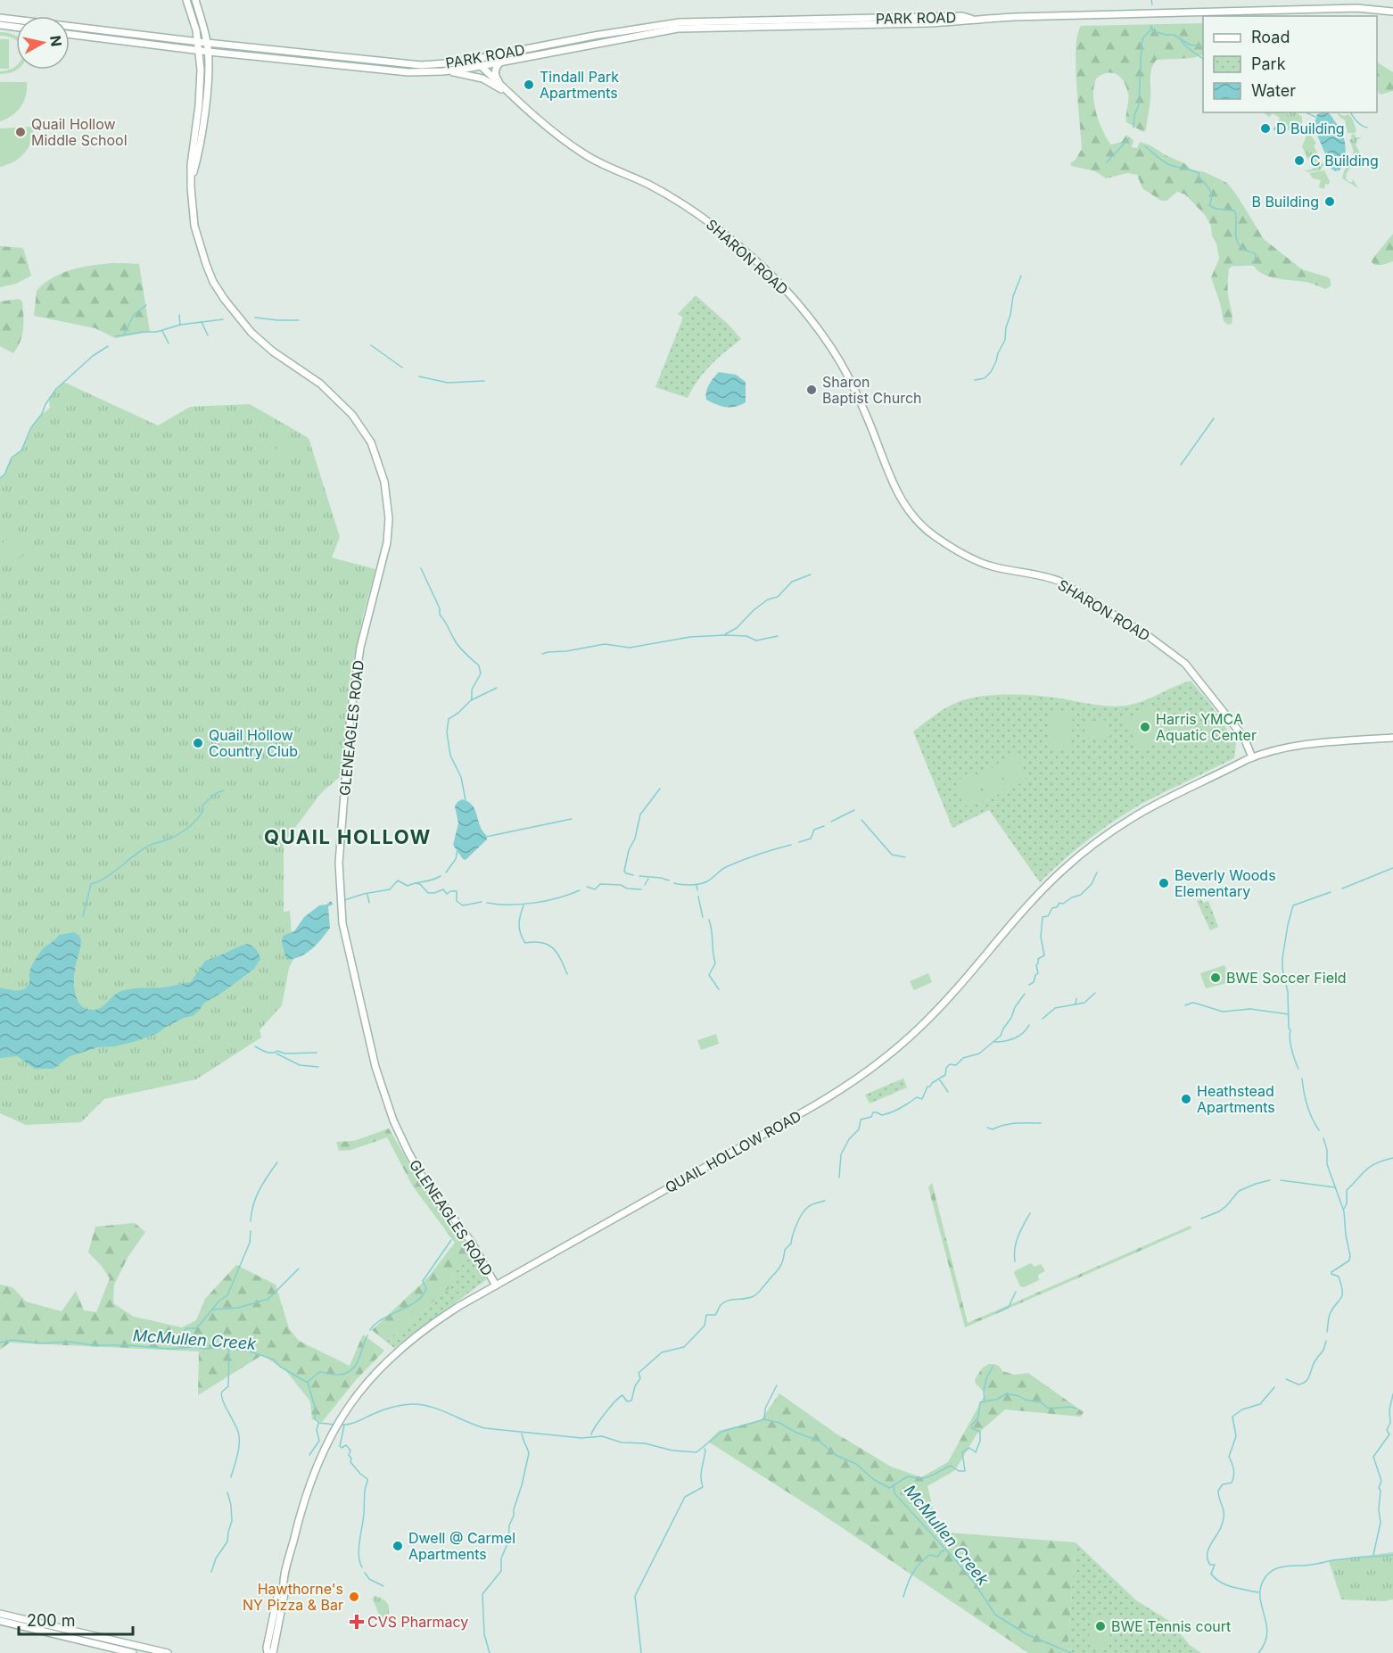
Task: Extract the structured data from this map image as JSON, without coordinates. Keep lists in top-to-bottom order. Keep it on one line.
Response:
{"streets":{"main road":["PARK ROAD","SHARON ROAD","GLENEAGLES ROAD","QUAIL HOLLOW ROAD"]},"crossings":[["PARK ROAD","SHARON ROAD"],["PARK ROAD","GLENEAGLES ROAD"],["SHARON ROAD","QUAIL HOLLOW ROAD"],["GLENEAGLES ROAD","QUAIL HOLLOW ROAD"]],"districts":["QUAIL HOLLOW"],"water":["McMullen Creek"],"places":{"other":["Tindall Park Apartments","D Building","Quail Hollow Middle School","C Building","B Building","Sharon Baptist Church","Harris YMCA Aquatic Center","Quail Hollow Country Club","Beverly Woods Elementary","BWE Soccer Field","Heathstead Apartments","Dwell @ Carmel Apartments","Hawthorne's NY Pizza & Bar","BWE Tennis court"],"health":["CVS Pharmacy"]},"legend":["Road","Park","Water"],"scale_bar":"200 m","north":"right"}
